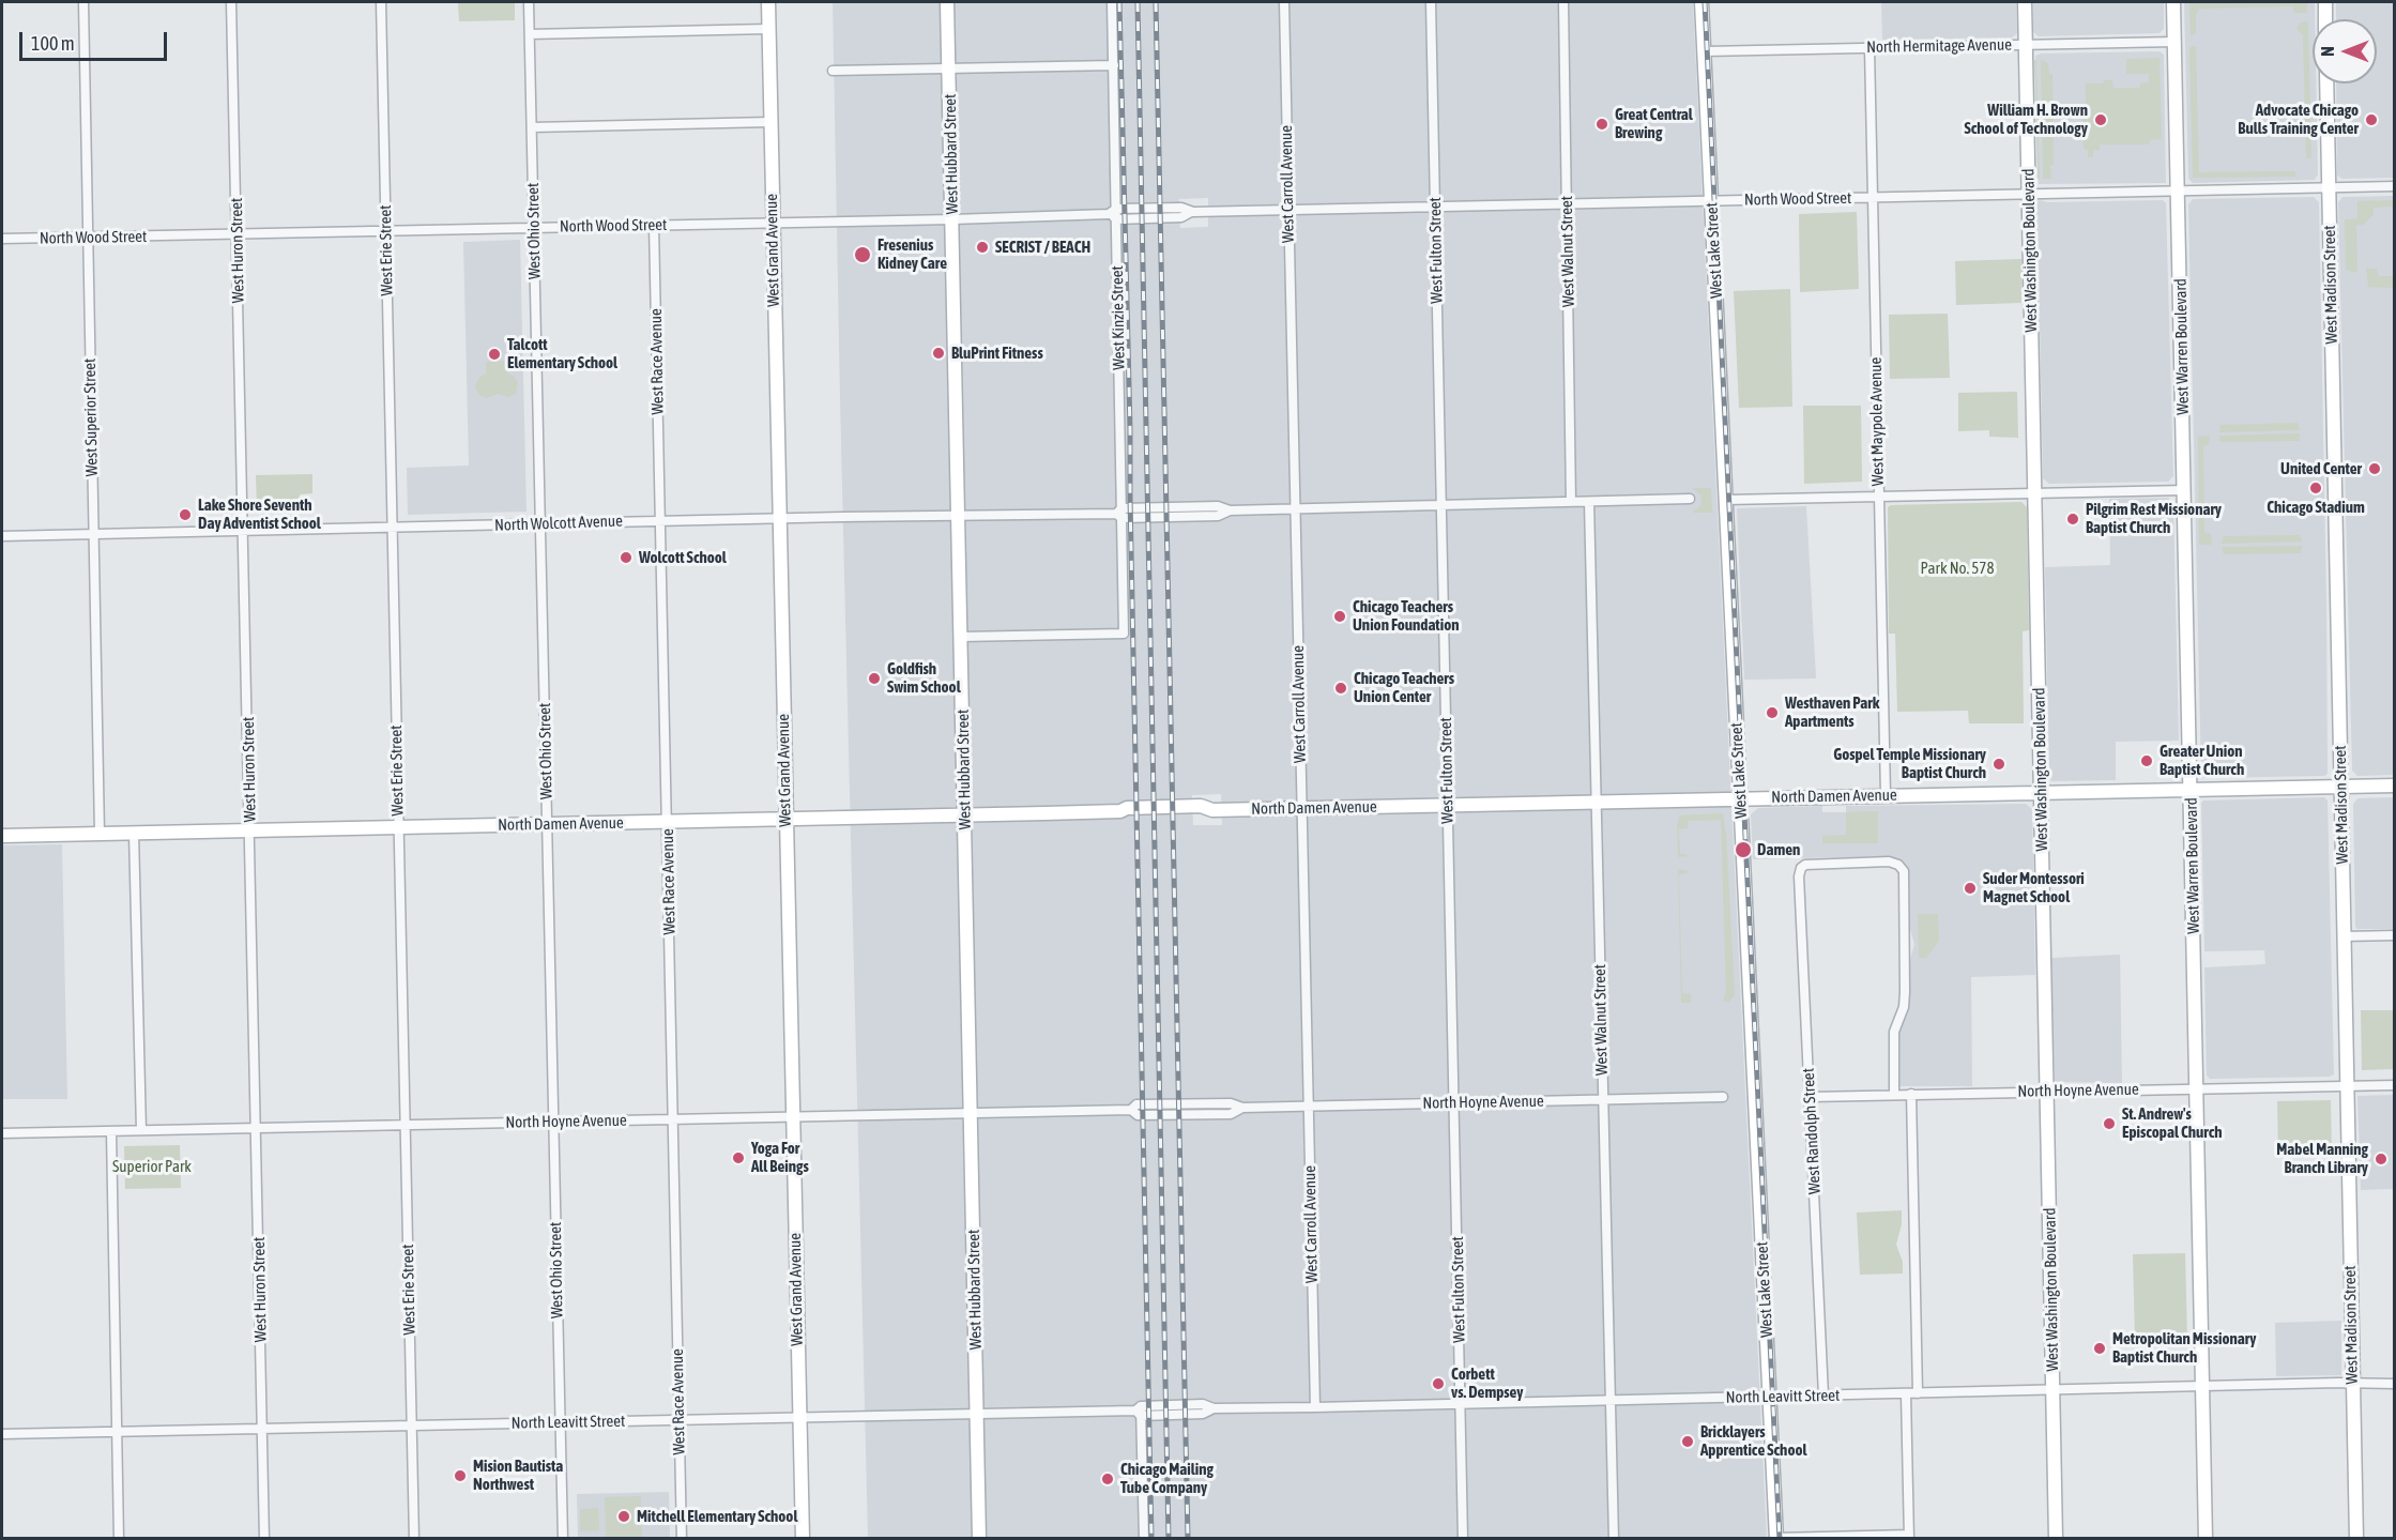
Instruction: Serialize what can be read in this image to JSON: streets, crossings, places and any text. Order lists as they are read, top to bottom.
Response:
{
  "streets": {
    "main road": [
      "West Hubbard Street",
      "West Grand Avenue",
      "West Lake Street",
      "West Washington Boulevard",
      "West Madison Street",
      "West Warren Boulevard",
      "North Damen Avenue"
    ],
    "street": [
      "North Hermitage Avenue",
      "West Carroll Avenue",
      "North Wood Street",
      "West Ohio Street",
      "West Huron Street",
      "West Erie Street",
      "West Fulton Street",
      "West Walnut Street",
      "West Kinzie Street",
      "West Race Avenue",
      "West Superior Street",
      "West Maypole Avenue",
      "North Wolcott Avenue",
      "North Hoyne Avenue",
      "West Randolph Street",
      "North Leavitt Street"
    ]
  },
  "crossings": [
    ["North Hermitage Avenue", "West Lake Street"],
    ["North Hermitage Avenue", "West Washington Boulevard"],
    ["North Hermitage Avenue", "West Warren Boulevard"],
    ["North Hermitage Avenue", "West Maypole Avenue"],
    ["West Hubbard Street", "North Wood Street"],
    ["West Hubbard Street", "West Kinzie Street"],
    ["West Hubbard Street", "North Wolcott Avenue"],
    ["West Hubbard Street", "North Damen Avenue"],
    ["West Hubbard Street", "North Hoyne Avenue"],
    ["West Hubbard Street", "North Leavitt Street"],
    ["West Carroll Avenue", "North Wood Street"],
    ["West Carroll Avenue", "North Wolcott Avenue"],
    ["West Carroll Avenue", "North Damen Avenue"],
    ["West Carroll Avenue", "North Hoyne Avenue"],
    ["West Carroll Avenue", "North Leavitt Street"],
    ["North Wood Street", "West Ohio Street"],
    ["North Wood Street", "West Huron Street"],
    ["North Wood Street", "West Erie Street"],
    ["North Wood Street", "West Grand Avenue"],
    ["North Wood Street", "West Fulton Street"],
    ["North Wood Street", "West Lake Street"],
    ["North Wood Street", "West Washington Boulevard"],
    ["North Wood Street", "West Walnut Street"],
    ["North Wood Street", "West Madison Street"],
    ["North Wood Street", "West Kinzie Street"],
    ["North Wood Street", "West Warren Boulevard"],
    ["North Wood Street", "West Race Avenue"],
    ["North Wood Street", "West Superior Street"],
    ["North Wood Street", "West Maypole Avenue"],
    ["West Ohio Street", "North Wolcott Avenue"],
    ["West Ohio Street", "North Damen Avenue"],
    ["West Ohio Street", "North Hoyne Avenue"],
    ["West Ohio Street", "North Leavitt Street"],
    ["West Huron Street", "North Wolcott Avenue"],
    ["West Huron Street", "North Damen Avenue"],
    ["West Huron Street", "North Hoyne Avenue"],
    ["West Huron Street", "North Leavitt Street"],
    ["West Erie Street", "North Wolcott Avenue"],
    ["West Erie Street", "North Damen Avenue"],
    ["West Erie Street", "North Hoyne Avenue"],
    ["West Erie Street", "North Leavitt Street"],
    ["West Grand Avenue", "North Wolcott Avenue"],
    ["West Grand Avenue", "North Damen Avenue"],
    ["West Grand Avenue", "North Hoyne Avenue"],
    ["West Grand Avenue", "North Leavitt Street"],
    ["West Fulton Street", "North Wolcott Avenue"],
    ["West Fulton Street", "North Damen Avenue"],
    ["West Fulton Street", "North Hoyne Avenue"],
    ["West Fulton Street", "North Leavitt Street"],
    ["West Lake Street", "North Damen Avenue"],
    ["West Lake Street", "North Leavitt Street"],
    ["West Washington Boulevard", "North Damen Avenue"],
    ["West Washington Boulevard", "North Hoyne Avenue"],
    ["West Washington Boulevard", "North Leavitt Street"],
    ["West Walnut Street", "North Wolcott Avenue"],
    ["West Walnut Street", "North Damen Avenue"],
    ["West Walnut Street", "North Hoyne Avenue"],
    ["West Walnut Street", "North Leavitt Street"],
    ["West Madison Street", "North Damen Avenue"],
    ["West Madison Street", "North Hoyne Avenue"],
    ["West Madison Street", "North Leavitt Street"],
    ["West Kinzie Street", "North Wolcott Avenue"],
    ["West Warren Boulevard", "North Damen Avenue"],
    ["West Warren Boulevard", "North Hoyne Avenue"],
    ["West Warren Boulevard", "North Leavitt Street"],
    ["West Race Avenue", "North Wolcott Avenue"],
    ["West Race Avenue", "North Damen Avenue"],
    ["West Race Avenue", "North Hoyne Avenue"],
    ["West Race Avenue", "North Leavitt Street"],
    ["West Superior Street", "North Wolcott Avenue"],
    ["West Superior Street", "North Damen Avenue"],
    ["West Maypole Avenue", "North Damen Avenue"],
    ["North Hoyne Avenue", "West Randolph Street"],
    ["West Randolph Street", "North Leavitt Street"]
  ],
  "parks": ["Park No. 578", "Superior Park"],
  "places": [
    "William H. Brown School of Technology",
    "Advocate Chicago Bulls Training Center",
    "Great Central Brewing",
    "SECRIST / BEACH",
    "Fresenius Kidney Care",
    "BluPrint Fitness",
    "Talcott Elementary School",
    "United Center",
    "Chicago Stadium",
    "Lake Shore Seventh Day Adventist School",
    "Pilgrim Rest Missionary Baptist Church",
    "Wolcott School",
    "Chicago Teachers Union Foundation",
    "Goldfish Swim School",
    "Chicago Teachers Union Center",
    "Westhaven Park Apartments",
    "Greater Union Baptist Church",
    "Gospel Temple Missionary Baptist Church",
    "Damen",
    "Suder Montessori Magnet School",
    "St. Andrew's Episcopal Church",
    "Yoga For All Beings",
    "Mabel Manning Branch Library",
    "Metropolitan Missionary Baptist Church",
    "Corbett vs. Dempsey",
    "Bricklayers Apprentice School",
    "Mision Bautista Northwest",
    "Chicago Mailing Tube Company",
    "Mitchell Elementary School"
  ],
  "scale_bar": "100 m",
  "north": "left"
}
